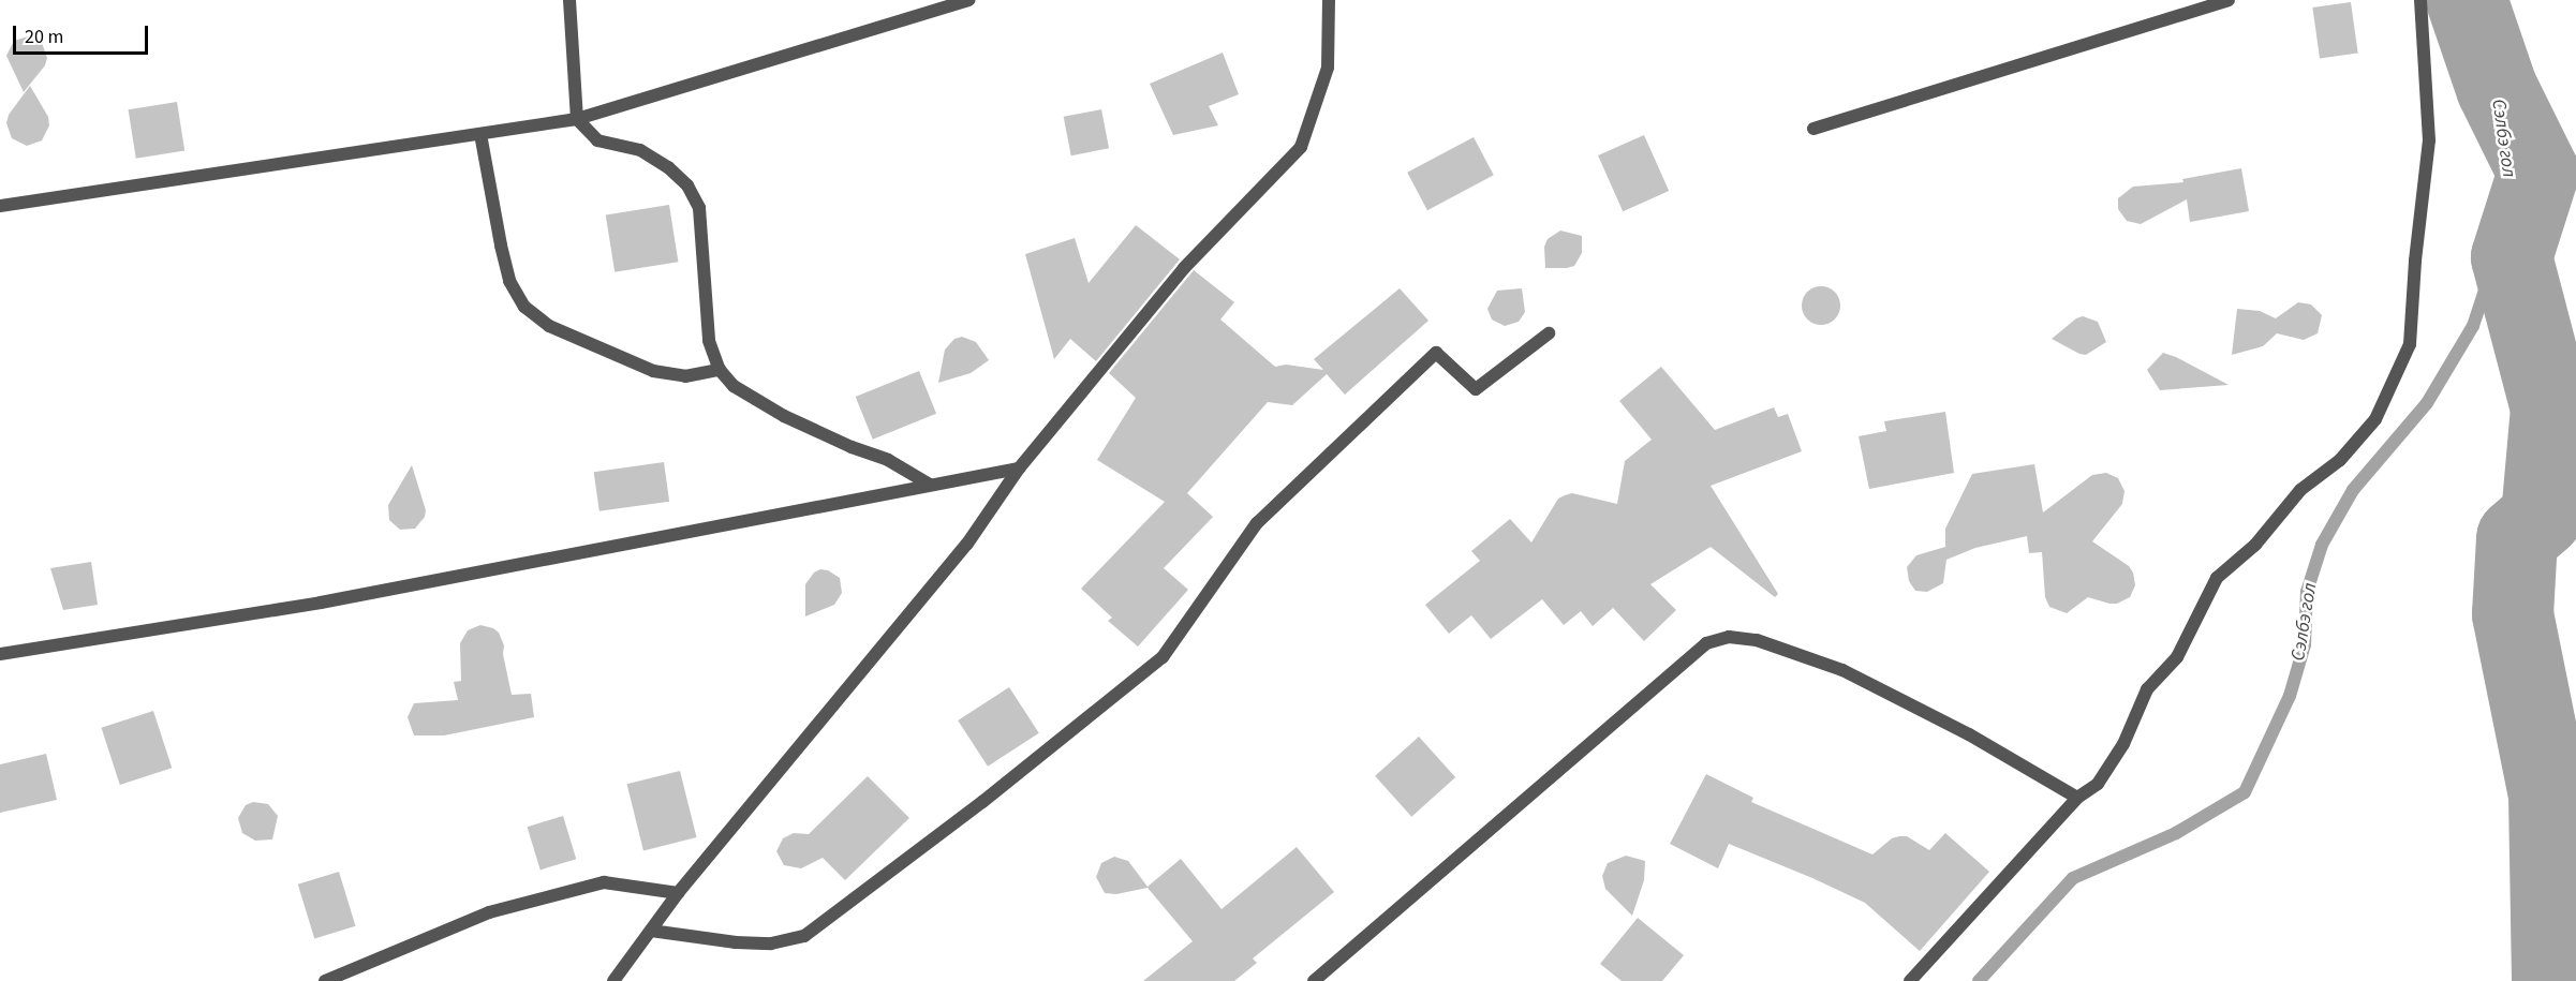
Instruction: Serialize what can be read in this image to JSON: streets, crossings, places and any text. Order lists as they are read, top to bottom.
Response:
{
  "water": ["Сэлбэ гол"],
  "scale_bar": "20 m"
}
